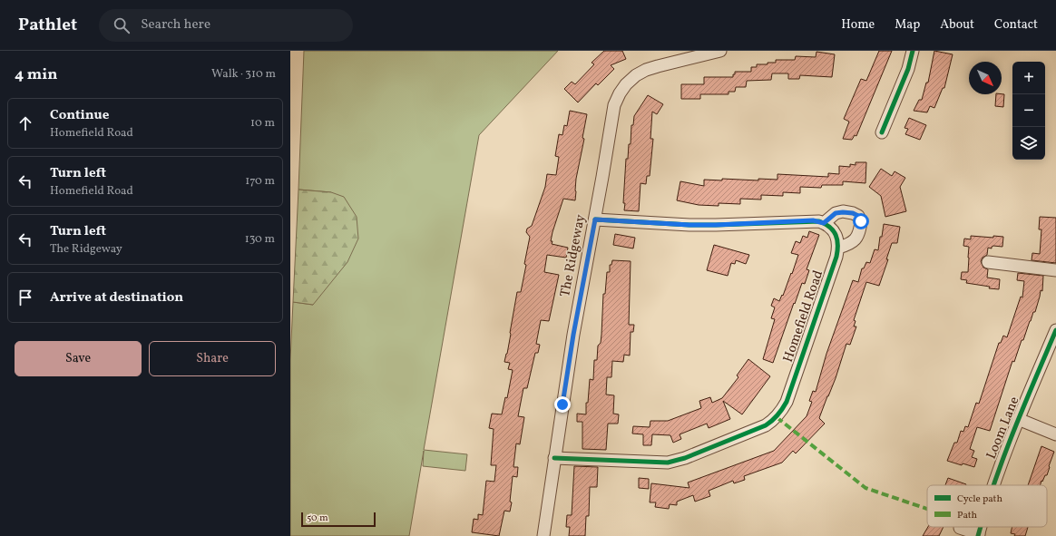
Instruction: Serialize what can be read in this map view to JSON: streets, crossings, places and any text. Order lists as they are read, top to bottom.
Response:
{
  "streets": {
    "street": ["The Ridgeway", "Homefield Road", "Loom Lane"]
  },
  "crossings": [
    ["The Ridgeway", "Homefield Road"]
  ],
  "legend": ["Cycle path", "Path"],
  "scale_bar": "50 m",
  "north": "bottom right",
  "page": {
    "header": "Pathlet",
    "search": "Search here",
    "nav": [
      "Home",
      "Map",
      "About",
      "Contact"
    ],
    "heading": ["4 min", "Walk · 310 m"],
    "map_buttons": ["+", "−"],
    "list": [
      ["Continue", "Homefield Road", "10 m"],
      ["Turn left", "Homefield Road", "170 m"],
      ["Turn left", "The Ridgeway", "130 m"],
      "Arrive at destination"
    ],
    "buttons": ["Save", "Share"],
    "scale": "50 m"
  }
}
